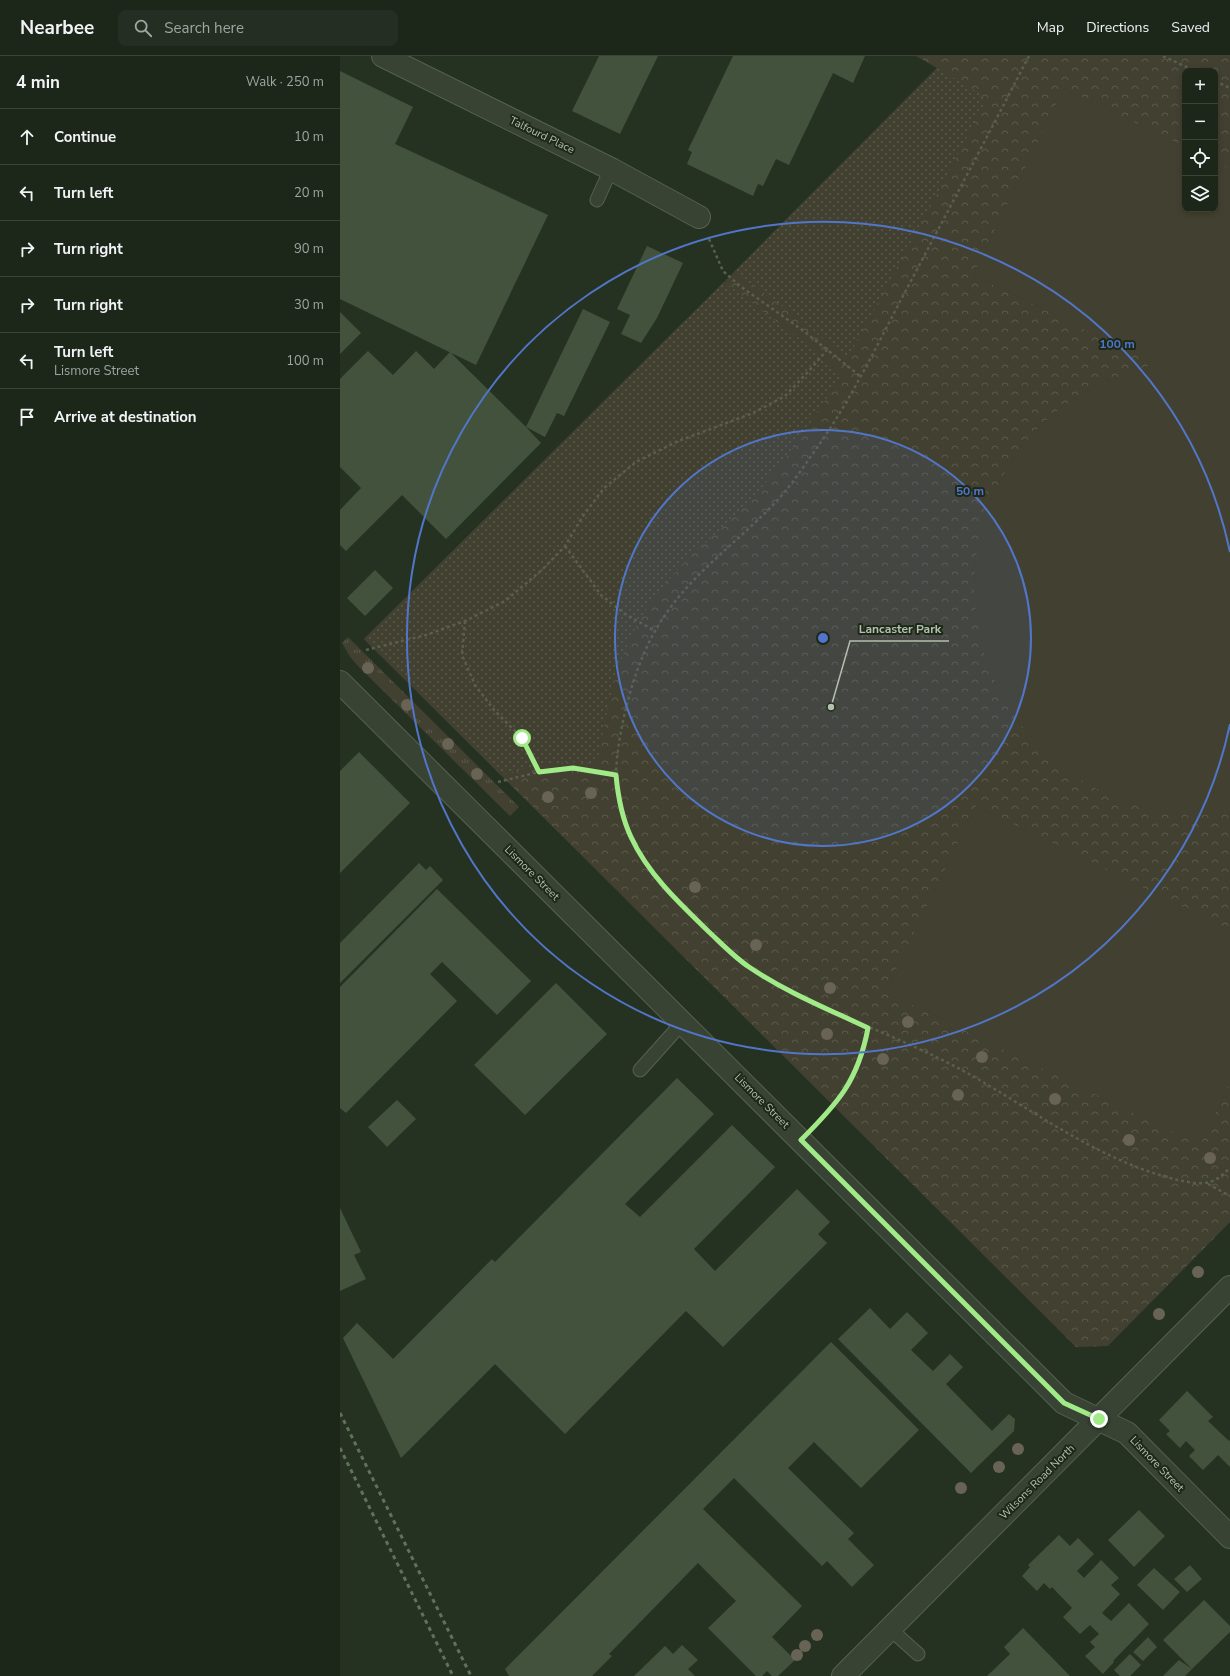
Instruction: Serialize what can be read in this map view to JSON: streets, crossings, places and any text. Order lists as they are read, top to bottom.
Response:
{
  "streets": {
    "street": ["Talfourd Place", "Lismore Street", "Wilsons Road North"]
  },
  "crossings": [
    ["Lismore Street", "Wilsons Road North"]
  ],
  "places": ["Lancaster Park"],
  "page": {
    "header": "Nearbee",
    "search": "Search here",
    "nav": ["Map", "Directions", "Saved"],
    "heading": ["4 min", "Walk · 250 m"],
    "map_buttons": ["+", "−"],
    "list": [
      ["Continue", "10 m"],
      ["Turn left", "20 m"],
      ["Turn right", "90 m"],
      ["Turn right", "30 m"],
      ["Turn left", "Lismore Street", "100 m"],
      "Arrive at destination"
    ]
  },
  "rings": ["100 m", "50 m"]
}
